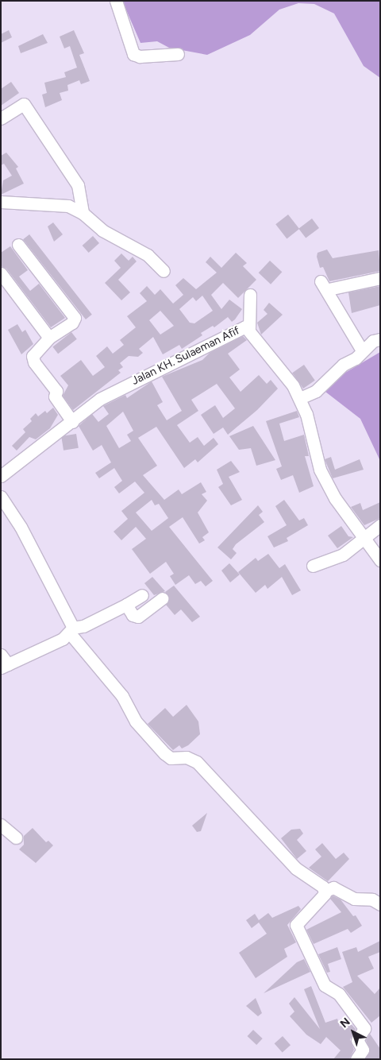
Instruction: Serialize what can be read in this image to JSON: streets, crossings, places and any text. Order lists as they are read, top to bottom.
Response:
{
  "streets": {
    "street": ["Jalan KH. Sulaeman Afif"]
  },
  "north": "top left"
}
